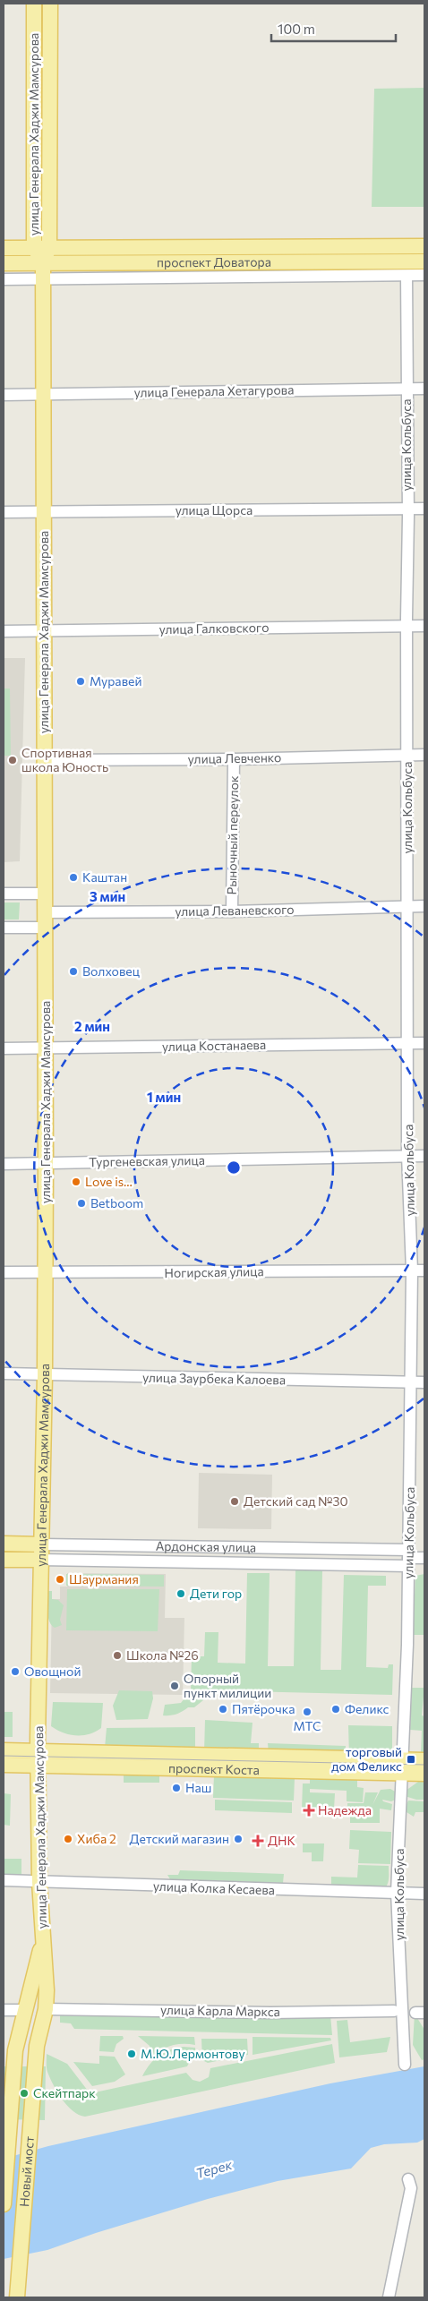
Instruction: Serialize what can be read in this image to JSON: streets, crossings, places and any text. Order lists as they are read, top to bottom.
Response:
{
  "streets": {
    "main road": [
      "улица Генерала Хаджи Мамсурова",
      "проспект Доватора",
      "Ардонская улица",
      "проспект Коста",
      "Новый мост"
    ],
    "street": [
      "улица Генерала Хетагурова",
      "улица Кольбуса",
      "улица Щорса",
      "улица Галковского",
      "улица Левченко",
      "Рыночный переулок",
      "улица Леваневского",
      "улица Костанаева",
      "Тургеневская улица",
      "Ногирская улица",
      "улица Заурбека Калоева",
      "улица Колка Кесаева",
      "улица Карла Маркса"
    ]
  },
  "crossings": [
    ["улица Генерала Хаджи Мамсурова", "проспект Доватора"],
    ["улица Генерала Хаджи Мамсурова", "улица Генерала Хетагурова"],
    ["улица Генерала Хаджи Мамсурова", "улица Щорса"],
    ["улица Генерала Хаджи Мамсурова", "улица Галковского"],
    ["улица Генерала Хаджи Мамсурова", "улица Левченко"],
    ["улица Генерала Хаджи Мамсурова", "улица Леваневского"],
    ["улица Генерала Хаджи Мамсурова", "улица Костанаева"],
    ["улица Генерала Хаджи Мамсурова", "Тургеневская улица"],
    ["улица Генерала Хаджи Мамсурова", "Ногирская улица"],
    ["улица Генерала Хаджи Мамсурова", "улица Заурбека Калоева"],
    ["улица Генерала Хаджи Мамсурова", "Ардонская улица"],
    ["улица Генерала Хаджи Мамсурова", "проспект Коста"],
    ["улица Генерала Хаджи Мамсурова", "улица Колка Кесаева"],
    ["улица Генерала Хаджи Мамсурова", "улица Карла Маркса"],
    ["улица Генерала Хаджи Мамсурова", "Новый мост"],
    ["улица Генерала Хетагурова", "улица Кольбуса"],
    ["улица Кольбуса", "улица Щорса"],
    ["улица Кольбуса", "улица Галковского"],
    ["улица Кольбуса", "улица Левченко"],
    ["улица Кольбуса", "улица Леваневского"],
    ["улица Кольбуса", "улица Костанаева"],
    ["улица Кольбуса", "Тургеневская улица"],
    ["улица Кольбуса", "Ногирская улица"],
    ["улица Кольбуса", "улица Заурбека Калоева"],
    ["улица Кольбуса", "Ардонская улица"],
    ["улица Кольбуса", "проспект Коста"],
    ["улица Кольбуса", "улица Колка Кесаева"],
    ["улица Левченко", "Рыночный переулок"],
    ["Рыночный переулок", "улица Леваневского"]
  ],
  "water": ["Терек"],
  "places": {
    "other": [
      "Муравей",
      "Спортивная школа Юность",
      "Каштан",
      "Волховец",
      "Love is...",
      "Betboom",
      "Детский сад №30",
      "Шаурмания",
      "Дети гор",
      "Школа №26",
      "Овощной",
      "Опорный пункт милиции",
      "Пятёрочка",
      "Феликс",
      "МТС",
      "Наш",
      "Хиба 2",
      "Детский магазин",
      "М.Ю.Лермонтову",
      "Скейтпарк"
    ],
    "transit": ["торговый дом Феликс"],
    "health": ["Надежда", "ДНК"]
  },
  "scale_bar": "100 m",
  "rings": ["3 мин", "2 мин", "1 мин"]
}
